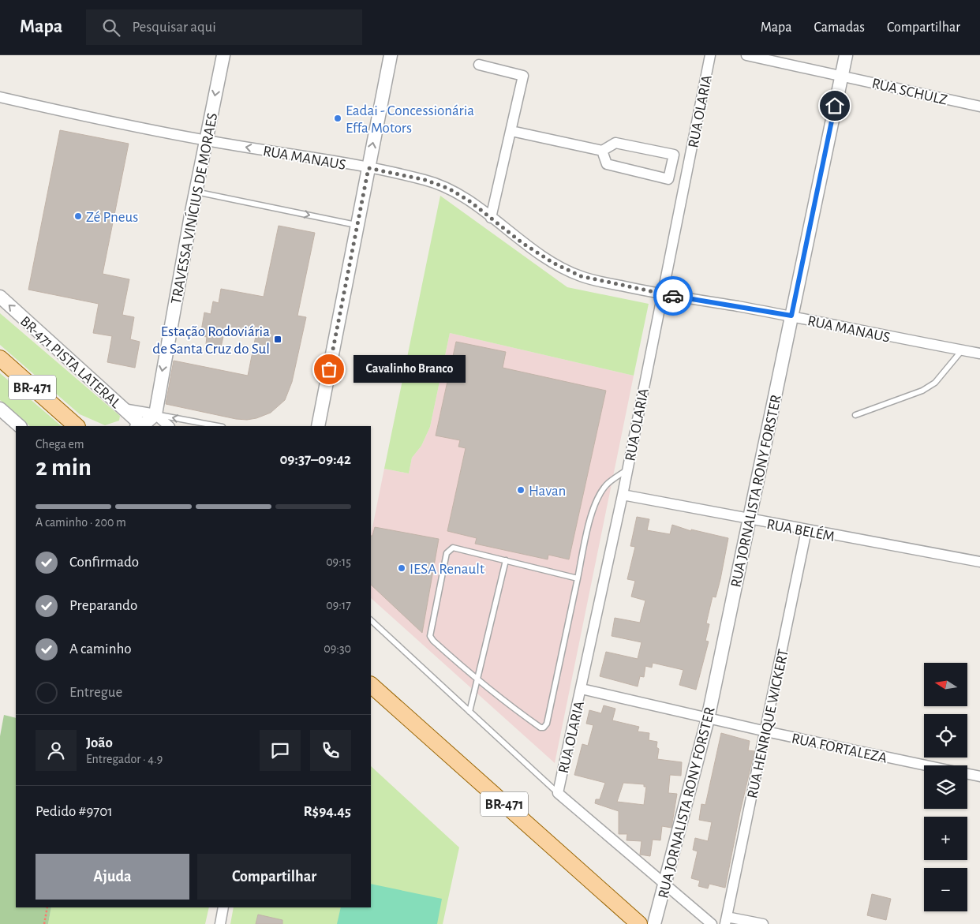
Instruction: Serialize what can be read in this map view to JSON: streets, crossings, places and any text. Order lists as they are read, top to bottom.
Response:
{
  "streets": {
    "main road": ["BR-471"],
    "street": [
      "RUA SCHULZ",
      "RUA OLARIA",
      "RUA MANAUS",
      "TRAVESSA VINÍCIUS DE MORAES",
      "BR-471 PISTA LATERAL",
      "RUA JORNALISTA RONY FORSTER",
      "RUA BELÉM",
      "RUA HENRIQUE WICKERT",
      "RUA FORTALEZA"
    ]
  },
  "crossings": [
    ["RUA SCHULZ", "RUA JORNALISTA RONY FORSTER"],
    ["RUA OLARIA", "RUA MANAUS"],
    ["RUA OLARIA", "RUA BELÉM"],
    ["RUA OLARIA", "RUA FORTALEZA"],
    ["RUA MANAUS", "TRAVESSA VINÍCIUS DE MORAES"],
    ["RUA MANAUS", "RUA JORNALISTA RONY FORSTER"],
    ["RUA JORNALISTA RONY FORSTER", "RUA BELÉM"],
    ["RUA JORNALISTA RONY FORSTER", "RUA FORTALEZA"],
    ["RUA BELÉM", "RUA HENRIQUE WICKERT"],
    ["RUA HENRIQUE WICKERT", "RUA FORTALEZA"]
  ],
  "one_way": ["TRAVESSA VINÍCIUS DE MORAES", "BR-471 PISTA LATERAL"],
  "places": {
    "other": [
      "Eadai - Concessionária Effa Motors",
      "Zé Pneus",
      "Cavalinho Branco",
      "Havan",
      "IESA Renault"
    ],
    "transit": ["Estação Rodoviária de Santa Cruz do Sul"]
  },
  "north": "left",
  "page": {
    "header": "Mapa",
    "search": "Pesquisar aqui",
    "nav": ["Mapa", "Camadas", "Compartilhar"],
    "bubble": "Cavalinho Branco",
    "heading": ["2 min", "Chega em", "09:37–09:42"],
    "panel": [
      "João",
      "Entregador · 4.9",
      "Pedido #9701",
      "R$94.45"
    ],
    "bar": "A caminho · 200 m",
    "list": [
      ["Confirmado", "09:15"],
      ["Preparando", "09:17"],
      ["A caminho", "09:30"],
      "Entregue"
    ],
    "map_buttons": ["+", "−"],
    "buttons": ["Ajuda", "Compartilhar"]
  }
}
